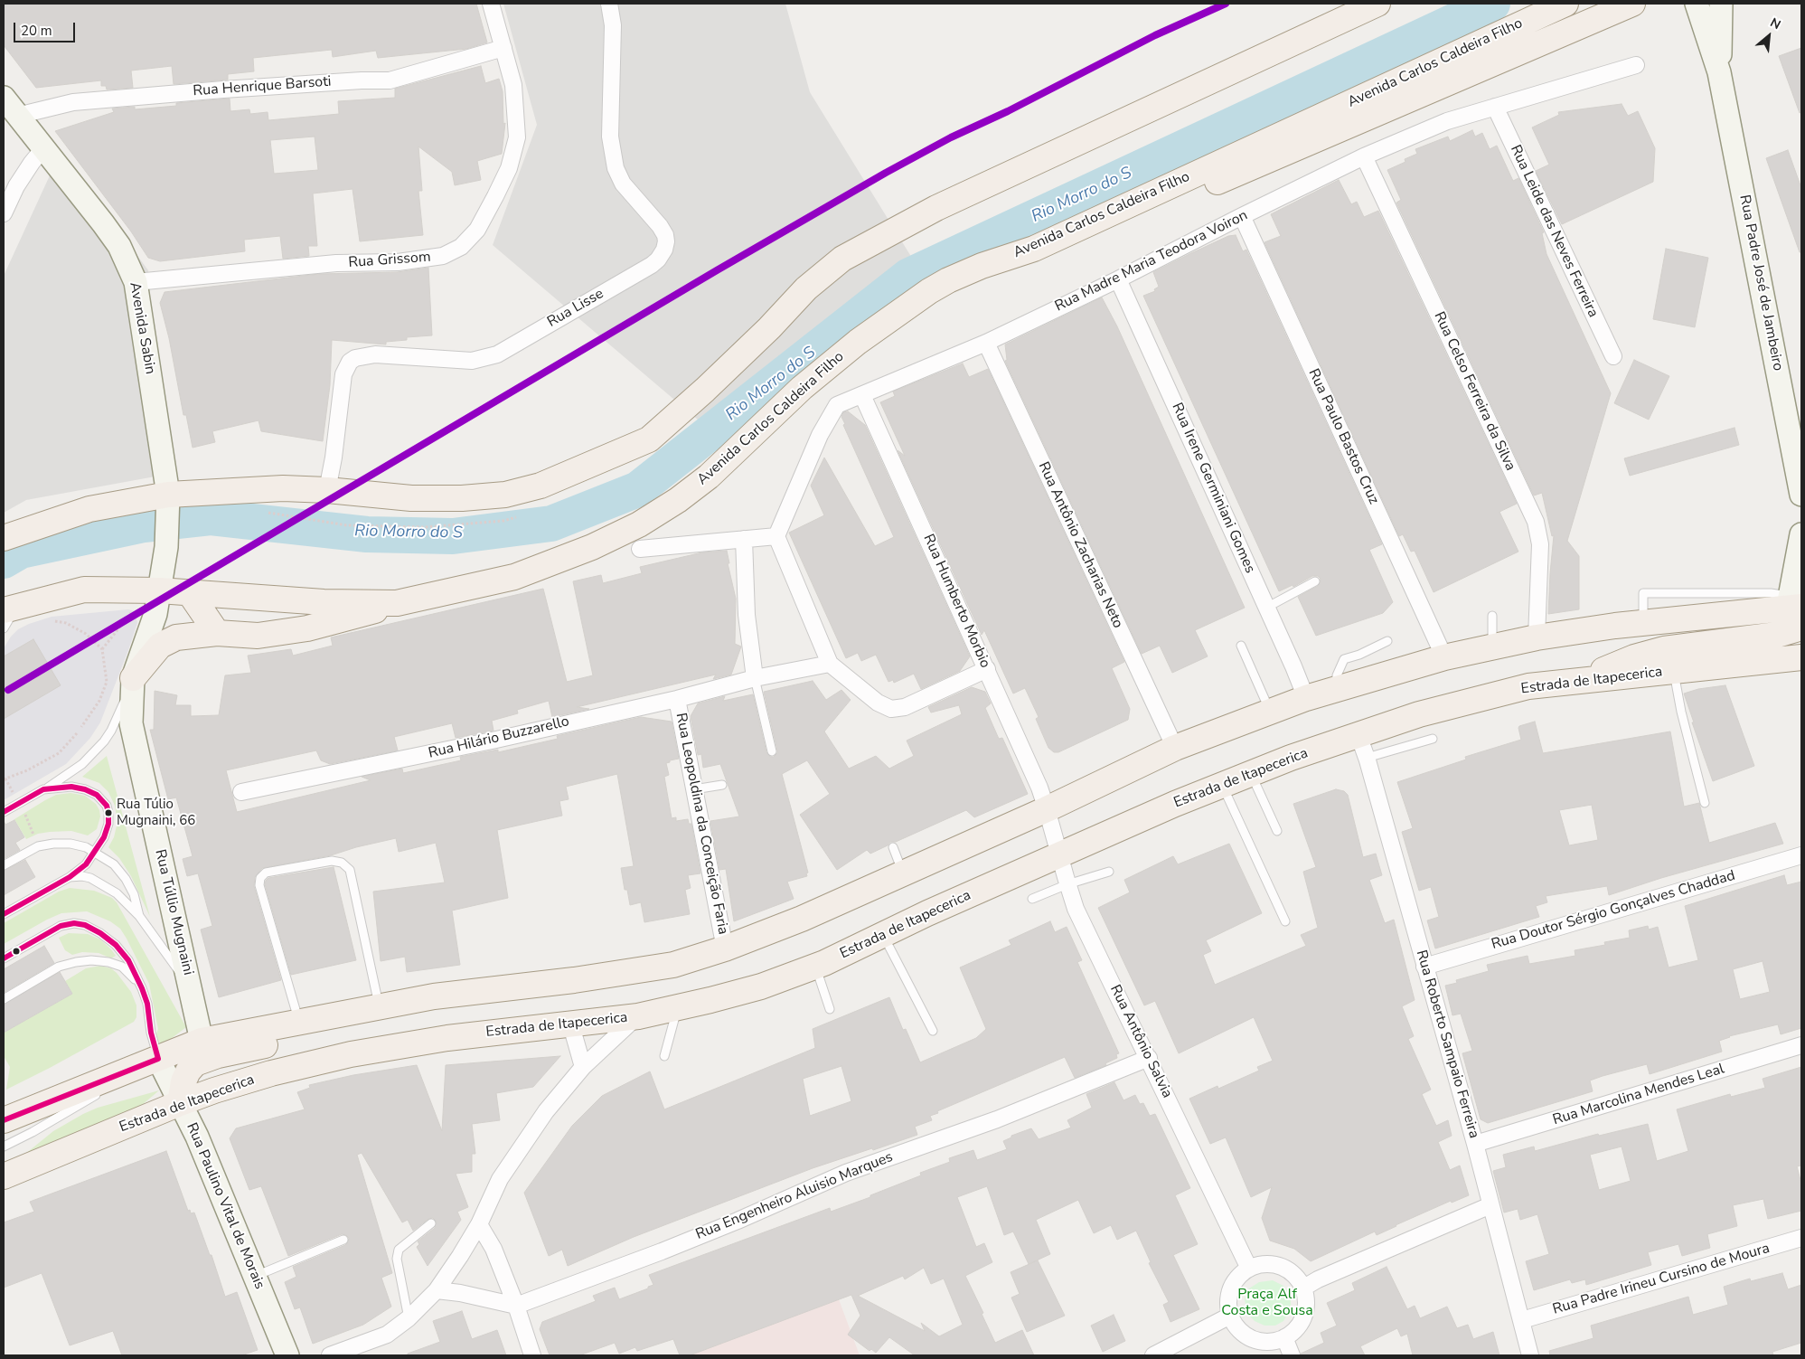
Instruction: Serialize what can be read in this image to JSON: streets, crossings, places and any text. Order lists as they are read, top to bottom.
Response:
{
  "streets": {
    "main road": [
      "Avenida Carlos Caldeira Filho",
      "Rua Padre José de Jambeiro",
      "Avenida Sabin",
      "Estrada de Itapecerica",
      "Rua Túllio Mugnaini",
      "Rua Paulino Vital de Morais"
    ],
    "street": [
      "Rua Henrique Barsoti",
      "Rua Leide das Neves Ferreira",
      "Rua Grissom",
      "Rua Madre Maria Teodora Voiron",
      "Rua Lisse",
      "Rua Celso Ferreira da Silva",
      "Rua Paulo Bastos Cruz",
      "Rua Irene Germiniani Gomes",
      "Rua Antônio Zacharias Neto",
      "Rua Humberto Morbio",
      "Rua Hilário Buzzarello",
      "Rua Leopoldina da Conceição Faria",
      "Rua Doutor Sérgio Gonçalves Chaddad",
      "Rua Antônio Salvia",
      "Rua Roberto Sampaio Ferreira",
      "Rua Marcolina Mendes Leal",
      "Rua Engenheiro Aluisio Marques",
      "Rua Padre Irineu Cursino de Moura"
    ]
  },
  "crossings": [
    ["Avenida Carlos Caldeira Filho", "Rua Túllio Mugnaini"],
    ["Rua Henrique Barsoti", "Rua Grissom"],
    ["Rua Henrique Barsoti", "Avenida Sabin"],
    ["Rua Leide das Neves Ferreira", "Rua Madre Maria Teodora Voiron"],
    ["Rua Grissom", "Avenida Sabin"],
    ["Rua Madre Maria Teodora Voiron", "Rua Celso Ferreira da Silva"],
    ["Rua Madre Maria Teodora Voiron", "Rua Paulo Bastos Cruz"],
    ["Rua Madre Maria Teodora Voiron", "Rua Irene Germiniani Gomes"],
    ["Rua Madre Maria Teodora Voiron", "Rua Antônio Zacharias Neto"],
    ["Rua Madre Maria Teodora Voiron", "Rua Humberto Morbio"],
    ["Avenida Sabin", "Rua Túllio Mugnaini"],
    ["Rua Humberto Morbio", "Rua Antônio Salvia"],
    ["Estrada de Itapecerica", "Rua Antônio Salvia"],
    ["Estrada de Itapecerica", "Rua Roberto Sampaio Ferreira"],
    ["Estrada de Itapecerica", "Rua Paulino Vital de Morais"],
    ["Rua Hilário Buzzarello", "Rua Leopoldina da Conceição Faria"],
    ["Rua Doutor Sérgio Gonçalves Chaddad", "Rua Roberto Sampaio Ferreira"],
    ["Rua Antônio Salvia", "Rua Engenheiro Aluisio Marques"],
    ["Rua Roberto Sampaio Ferreira", "Rua Marcolina Mendes Leal"],
    ["Rua Roberto Sampaio Ferreira", "Rua Padre Irineu Cursino de Moura"]
  ],
  "water": ["Rio Morro do S"],
  "parks": ["Praça Alf Costa e Sousa"],
  "places": ["Rua Túlio Mugnaini, 66"],
  "scale_bar": "20 m",
  "north": "top right"
}
